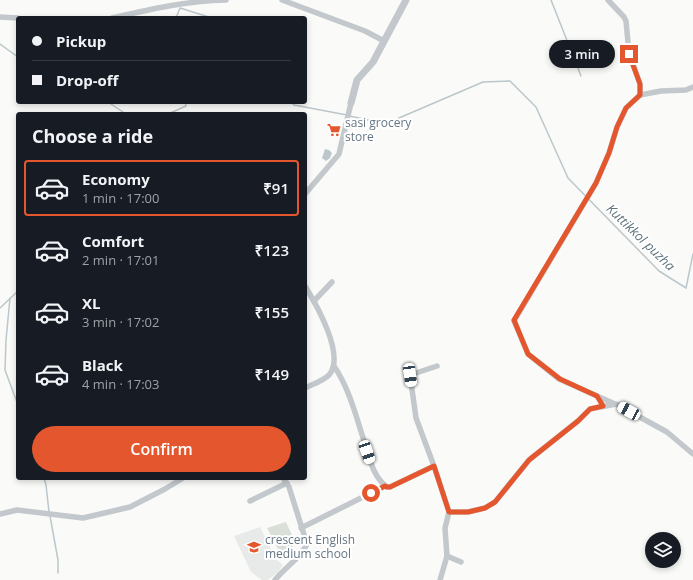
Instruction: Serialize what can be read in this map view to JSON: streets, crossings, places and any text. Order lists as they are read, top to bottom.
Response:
{
  "water": ["Kuttikkol puzha"],
  "places": {
    "supermarket": ["sasi grocery store"],
    "school or university": ["crescent English medium school"]
  },
  "page": {
    "banner": ["Pickup", "Drop-off"],
    "bubble": "3 min",
    "heading": "Choose a ride",
    "list": [
      {
        "name": "Economy",
        "note": "1 min · 17:00",
        "value": "₹91"
      },
      {
        "name": "Comfort",
        "note": "2 min · 17:01",
        "value": "₹123"
      },
      {
        "name": "XL",
        "note": "3 min · 17:02",
        "value": "₹155"
      },
      {
        "name": "Black",
        "note": "4 min · 17:03",
        "value": "₹149"
      }
    ],
    "buttons": "Confirm"
  }
}
